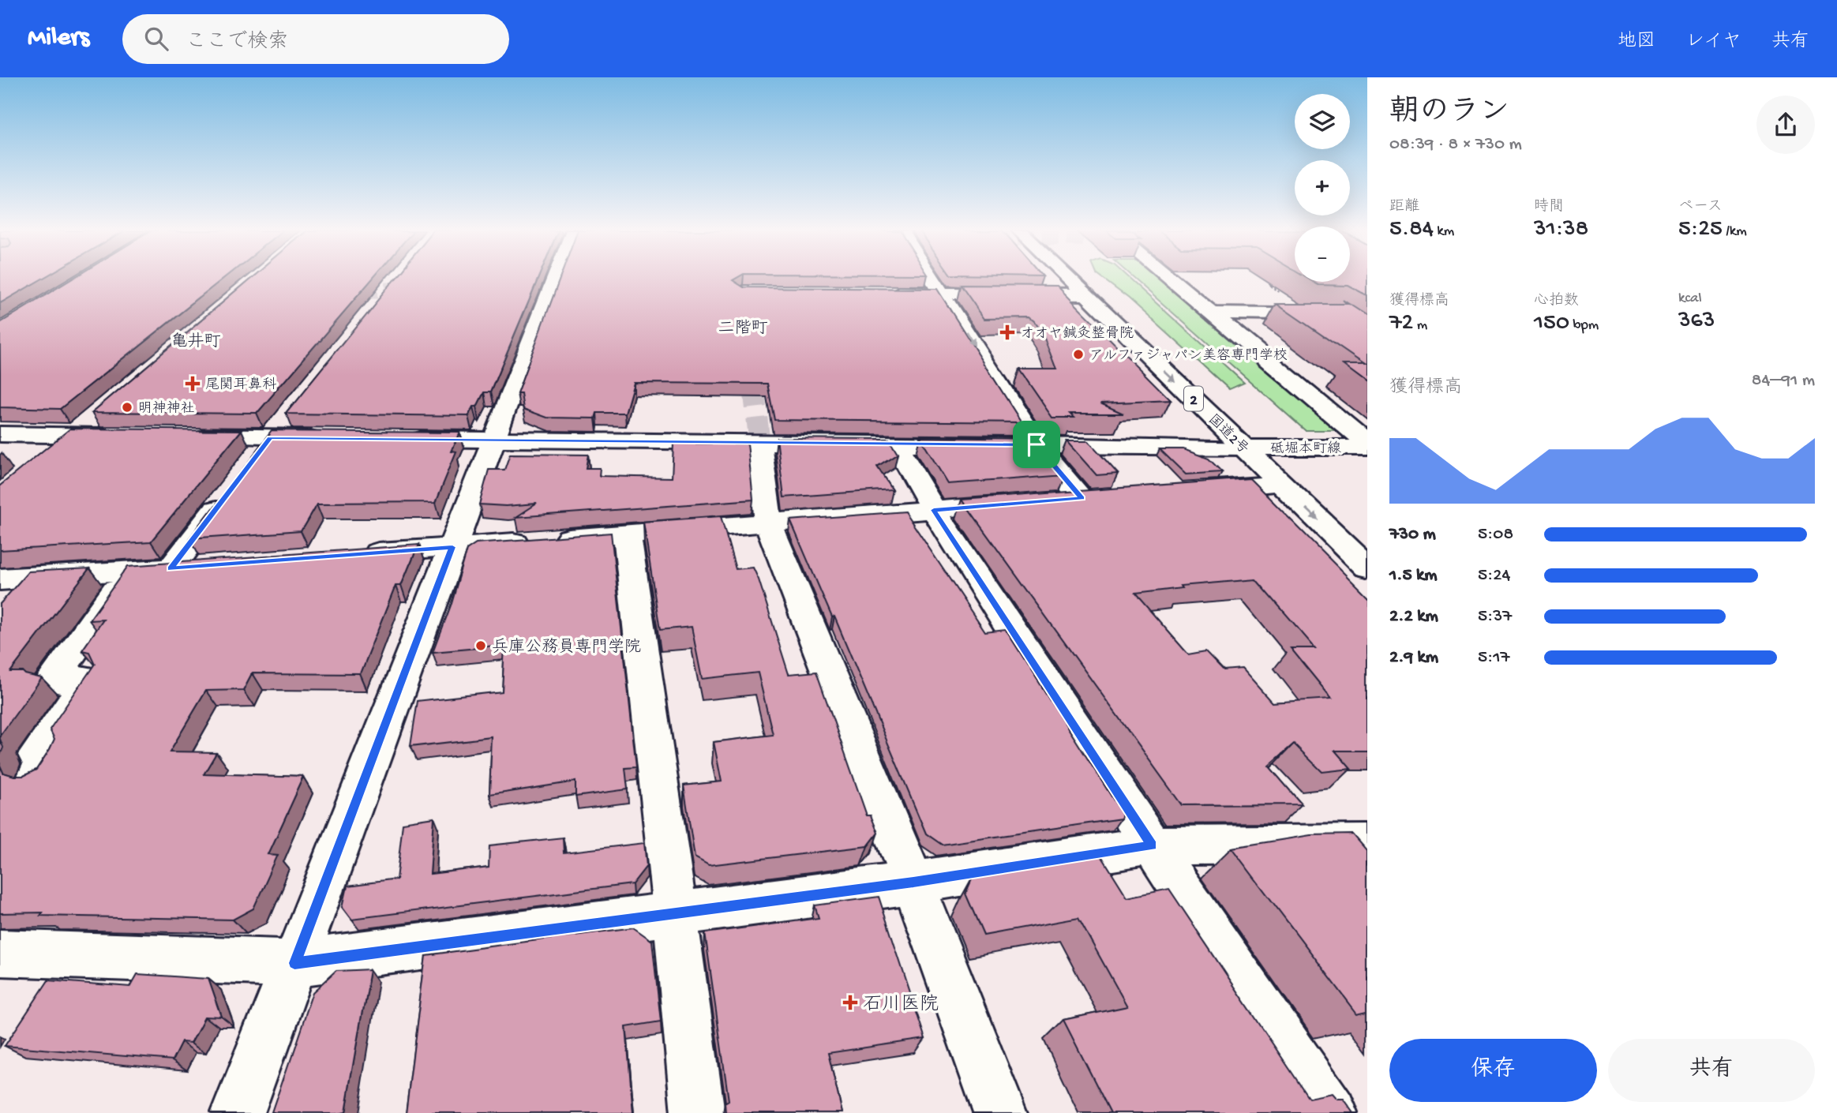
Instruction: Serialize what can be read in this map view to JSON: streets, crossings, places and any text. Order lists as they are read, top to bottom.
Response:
{
  "streets": {
    "main road": ["2", "国道2号", "砥堀本町線"]
  },
  "crossings": [
    ["国道2号", "砥堀本町線"]
  ],
  "districts": ["二階町", "亀井町"],
  "places": {
    "health": ["オオヤ鍼灸整骨院", "尾関耳鼻科", "石川医院"],
    "other": ["アルファジャパン美容専門学校", "明神神社", "兵庫公務員専門学院"]
  },
  "page": {
    "header": "Milers",
    "search": "ここで検索",
    "nav": ["地図", "レイヤ", "共有"],
    "heading": ["朝のラン", "08:39 · 8 × 730 m"],
    "map_buttons": ["+", "−"],
    "stats": [
      ["距離", "5.84 km"],
      ["時間", "31:38"],
      ["ペース", "5:25 /km"],
      ["獲得標高", "72 m"],
      ["心拍数", "150 bpm"],
      ["kcal", "363"]
    ],
    "chart": ["獲得標高", "84–91 m"],
    "list": [
      {
        "name": "730 m",
        "note": "5:08"
      },
      {
        "name": "1.5 km",
        "note": "5:24"
      },
      {
        "name": "2.2 km",
        "note": "5:37"
      },
      {
        "name": "2.9 km",
        "note": "5:17"
      }
    ],
    "buttons": ["保存", "共有"]
  }
}
